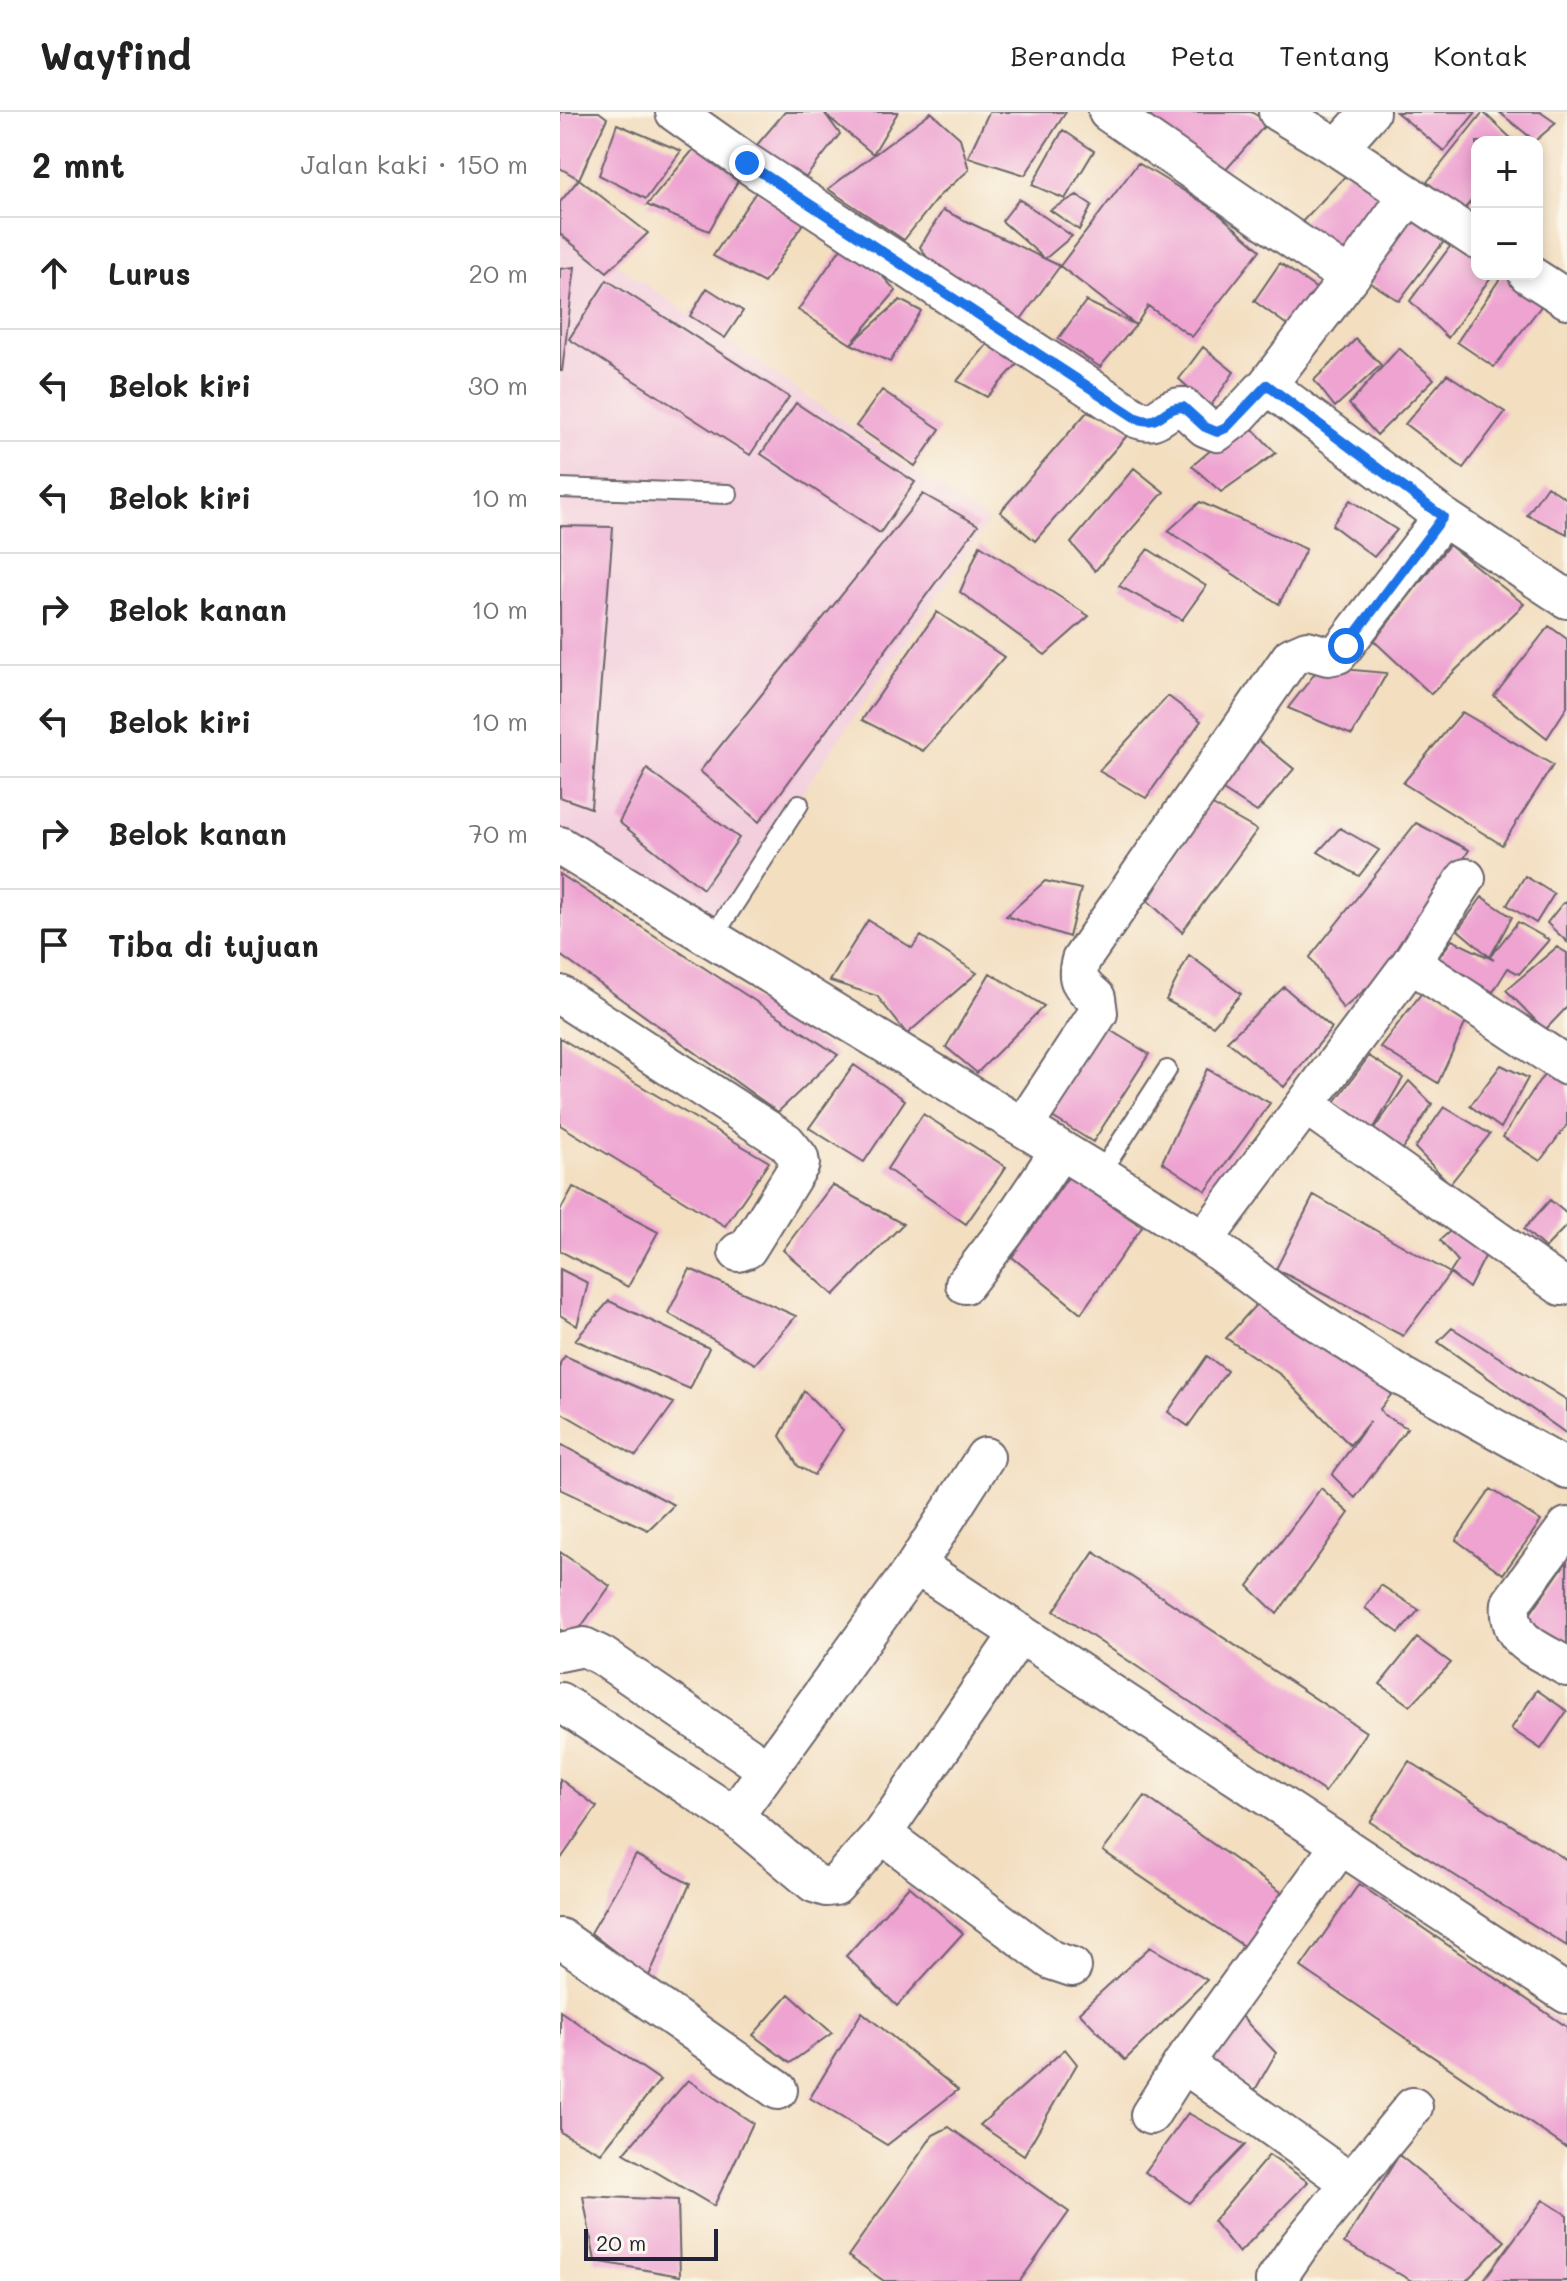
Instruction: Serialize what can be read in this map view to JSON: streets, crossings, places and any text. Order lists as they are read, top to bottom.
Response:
{
  "scale_bar": "20 m",
  "page": {
    "header": "Wayfind",
    "nav": [
      "Beranda",
      "Peta",
      "Tentang",
      "Kontak"
    ],
    "heading": ["2 mnt", "Jalan kaki · 150 m"],
    "map_buttons": ["+", "−"],
    "list": [
      ["Lurus", "20 m"],
      ["Belok kiri", "30 m"],
      ["Belok kiri", "10 m"],
      ["Belok kanan", "10 m"],
      ["Belok kiri", "10 m"],
      ["Belok kanan", "70 m"],
      "Tiba di tujuan"
    ],
    "scale": "20 m"
  }
}
